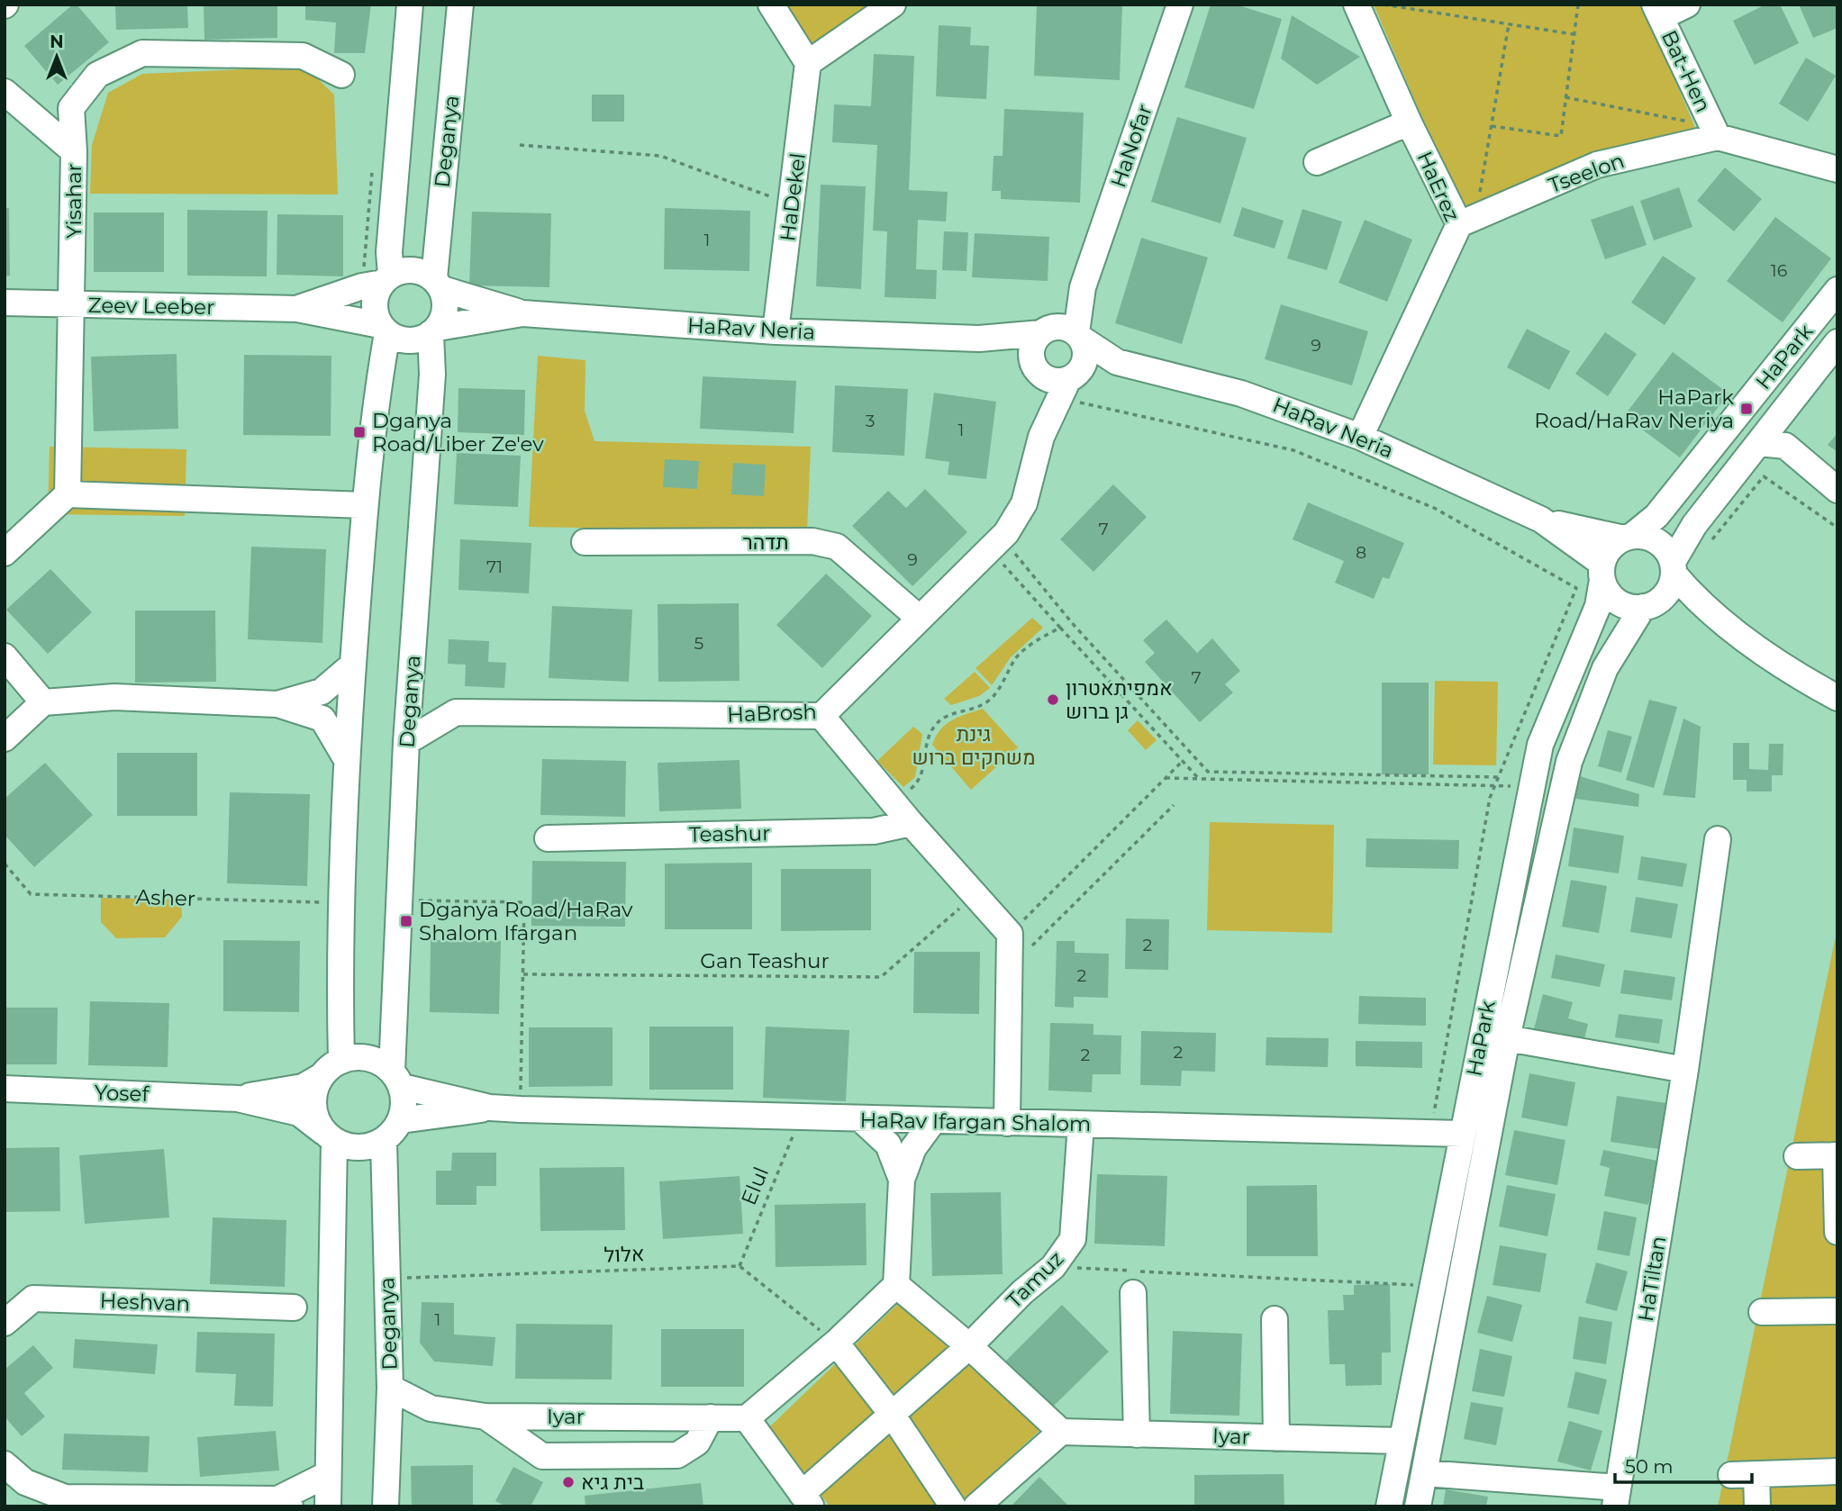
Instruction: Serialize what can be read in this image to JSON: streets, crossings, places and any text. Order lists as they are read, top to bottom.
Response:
{
  "streets": {
    "street": [
      "Bat-Hen",
      "Deganya",
      "HaNofar",
      "Tseelon",
      "HaErez",
      "HaDekel",
      "Yisahar",
      "Zeev Leeber",
      "HaRav Neria",
      "HaPark",
      "תדהר",
      "HaBrosh",
      "Teashur",
      "Yosef",
      "HaRav Ifargan Shalom",
      "HaTiltan",
      "Tamuz",
      "Heshvan",
      "Iyar"
    ],
    "path": [
      "Asher",
      "Gan Teashur",
      "Elul",
      "אלול"
    ]
  },
  "crossings": [
    ["Bat-Hen", "Tseelon"],
    ["Deganya", "Zeev Leeber"],
    ["Deganya", "HaRav Neria"],
    ["Deganya", "HaBrosh"],
    ["Deganya", "Yosef"],
    ["Deganya", "HaRav Ifargan Shalom"],
    ["Deganya", "אלול"],
    ["Deganya", "Iyar"],
    ["HaNofar", "HaRav Neria"],
    ["HaNofar", "HaBrosh"],
    ["Tseelon", "HaErez"],
    ["HaErez", "HaRav Neria"],
    ["HaDekel", "HaRav Neria"],
    ["Yisahar", "Zeev Leeber"],
    ["Zeev Leeber", "HaRav Neria"],
    ["HaRav Neria", "HaPark"],
    ["HaRav Neria", "HaBrosh"],
    ["HaPark", "HaRav Ifargan Shalom"],
    ["HaPark", "HaTiltan"],
    ["HaPark", "Iyar"],
    ["תדהר", "HaBrosh"],
    ["Yosef", "HaRav Ifargan Shalom"],
    ["HaRav Ifargan Shalom", "Elul"],
    ["HaRav Ifargan Shalom", "Tamuz"],
    ["Elul", "אלול"]
  ],
  "parks": ["גינת משחקים ברוש"],
  "places": {
    "transit": ["HaPark Road/HaRav Neriya", "Dganya Road/Liber Ze'ev", "Dganya Road/HaRav Shalom Ifargan"],
    "other": ["אמפיתאטרון גן ברוש", "בית גיא"]
  },
  "house_numbers": [
    "1",
    "16",
    "9",
    "3",
    "1",
    "7",
    "8",
    "9",
    "71",
    "5",
    "7",
    "2",
    "2",
    "2",
    "2",
    "1"
  ],
  "scale_bar": "50 m",
  "north": "top"
}
